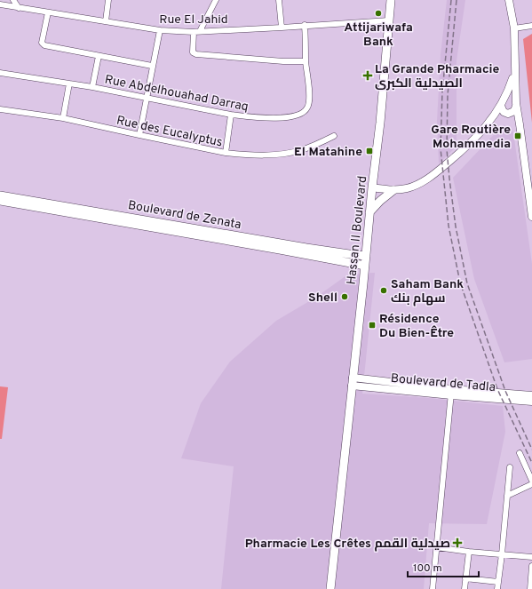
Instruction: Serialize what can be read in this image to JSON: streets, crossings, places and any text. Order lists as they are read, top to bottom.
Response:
{
  "streets": {
    "main road": ["Boulevard de Zenata", "Hassan II Boulevard"],
    "street": [
      "Rue El Jahid",
      "Rue Abdelhouahad Darraq",
      "Rue des Eucalyptus",
      "Boulevard de Tadla"
    ]
  },
  "crossings": [
    ["Rue El Jahid", "Rue Abdelhouahad Darraq"],
    ["Rue El Jahid", "Hassan II Boulevard"],
    ["Boulevard de Zenata", "Hassan II Boulevard"],
    ["Hassan II Boulevard", "Boulevard de Tadla"]
  ],
  "places": {
    "other": ["Attijariwafa Bank", "Saham Bank سهام بنك", "Shell"],
    "health": ["La Grande Pharmacie الصيدلية الكبرى", "Pharmacie Les Crêtes صيدلية القمم"],
    "transit": ["Gare Routière Mohammedia", "El Matahine", "Résidence Du Bien-Être"]
  },
  "scale_bar": "100 m"
}
